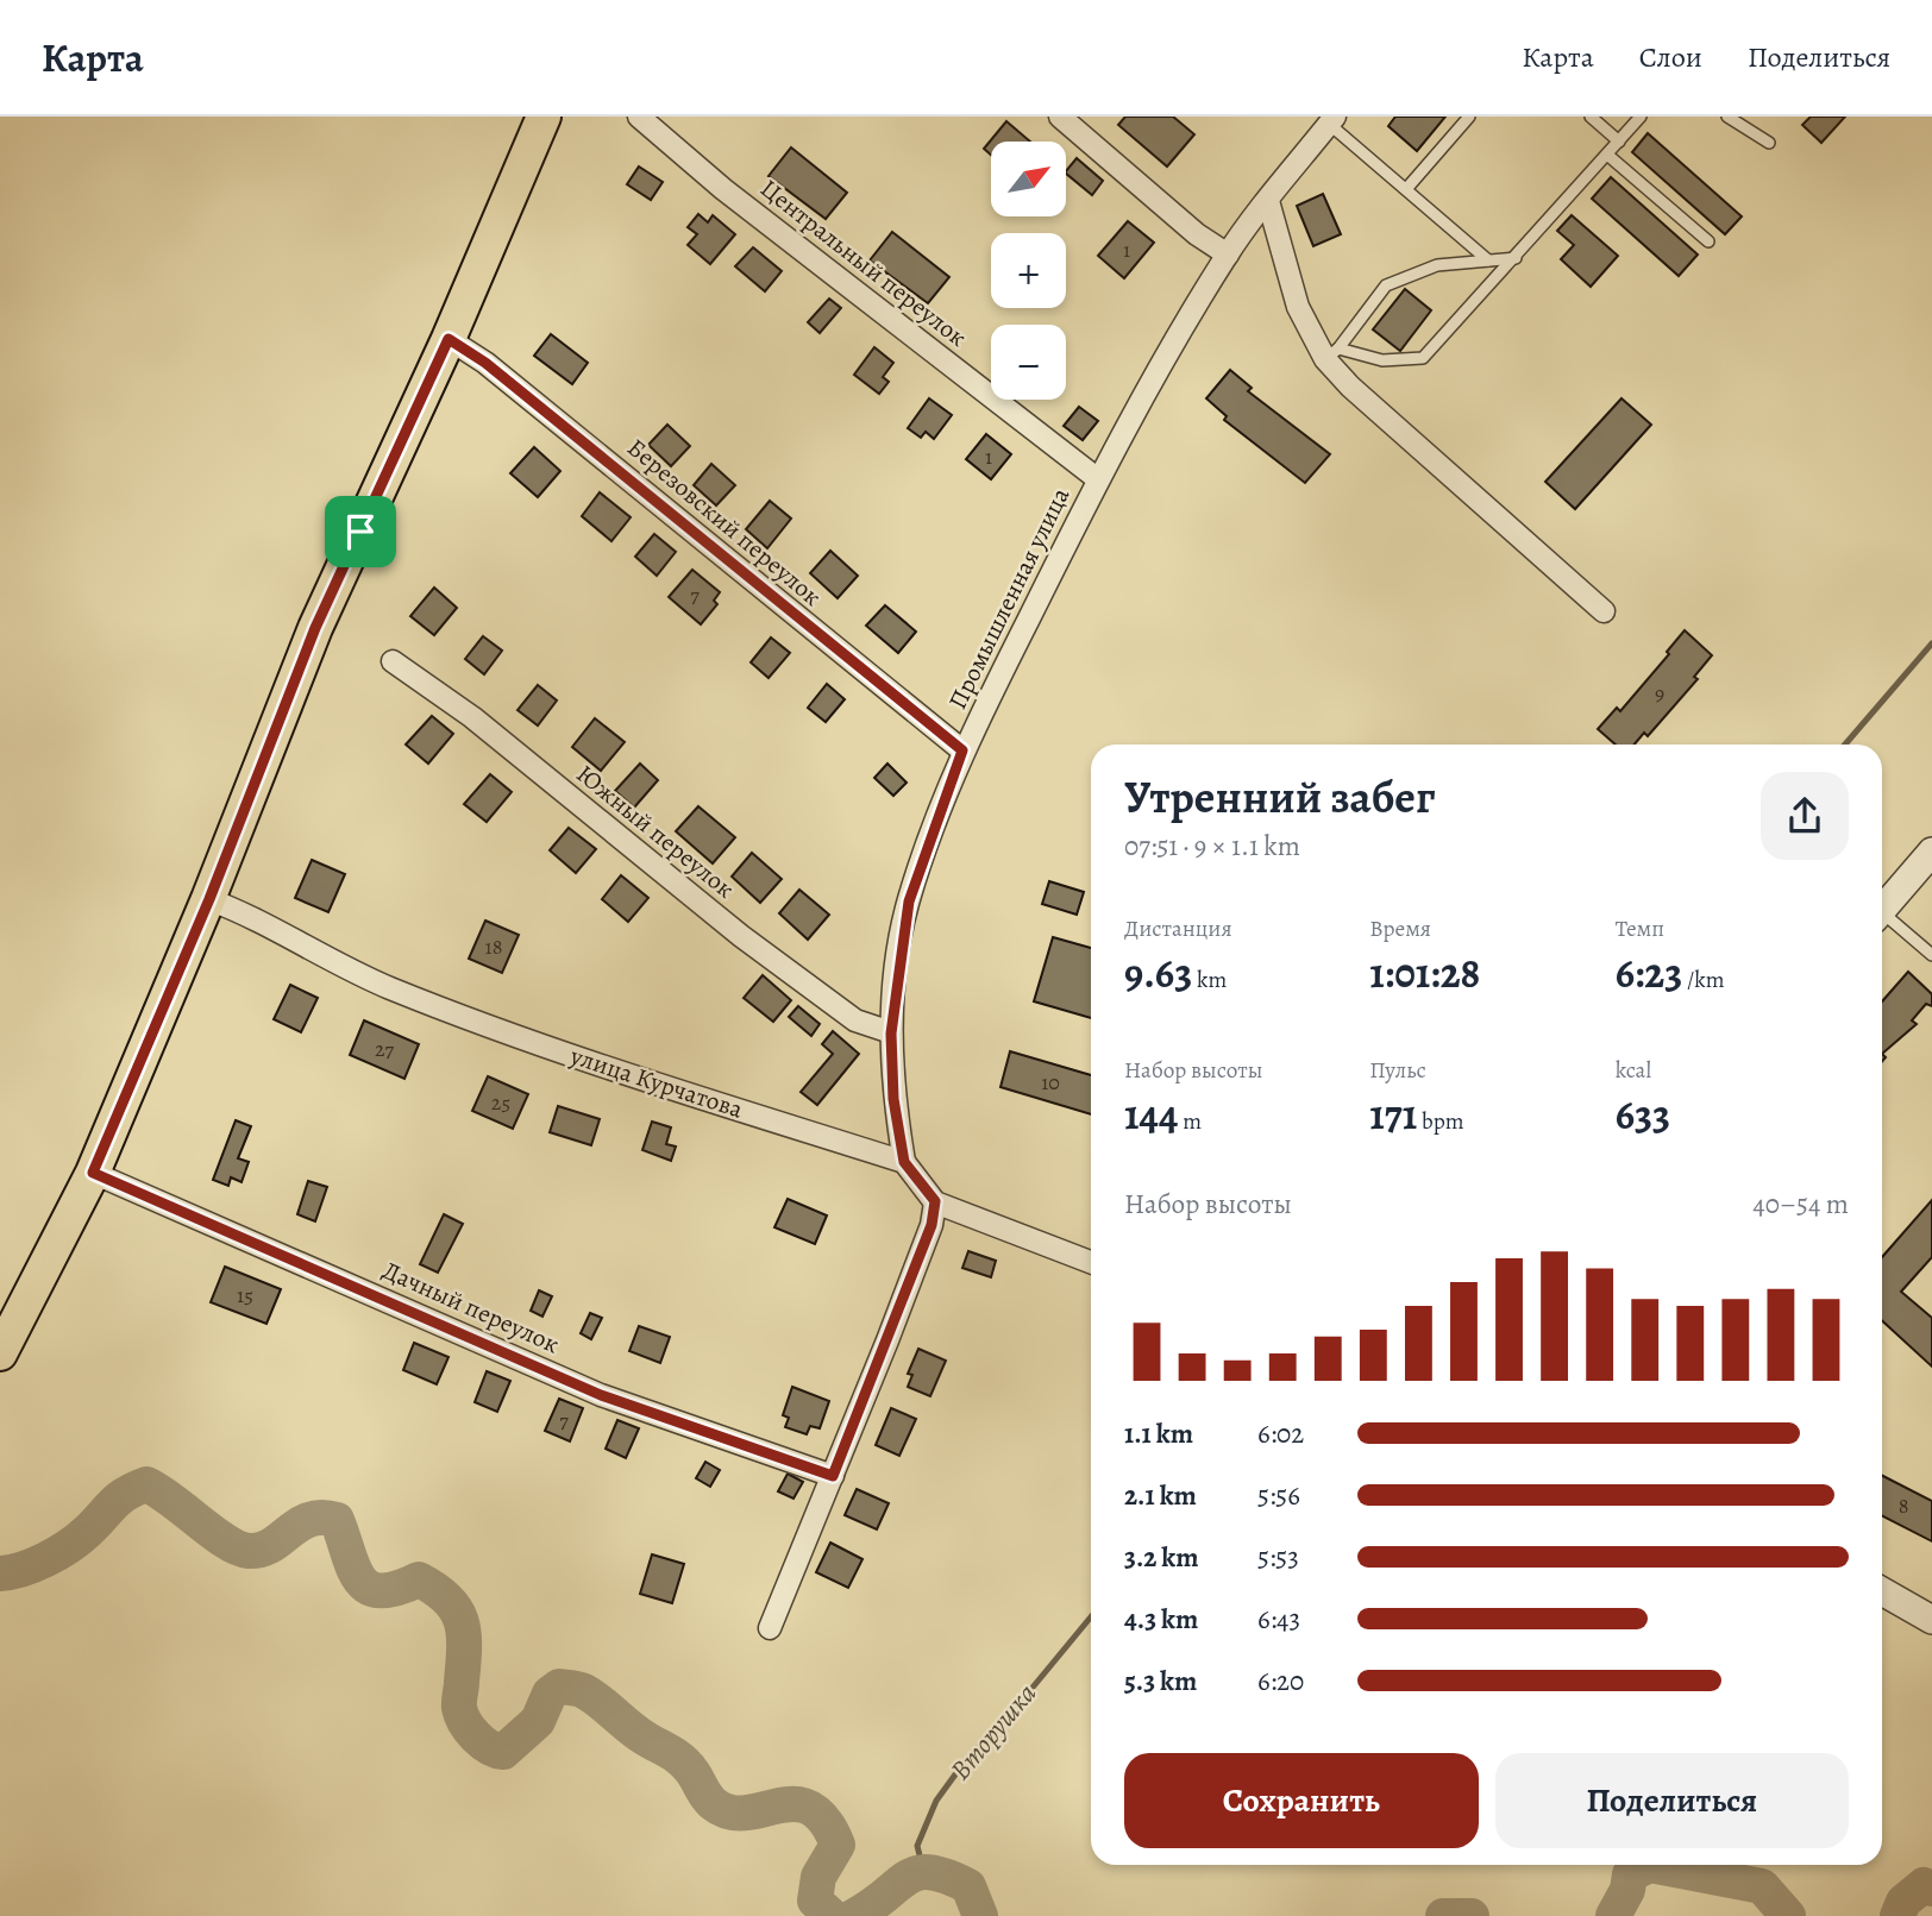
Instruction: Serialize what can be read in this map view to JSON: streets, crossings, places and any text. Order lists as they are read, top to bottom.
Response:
{
  "streets": {
    "street": [
      "Центральный переулок",
      "Березовский переулок",
      "Промышленная улица",
      "Южный переулок",
      "улица Курчатова",
      "Дачный переулок"
    ]
  },
  "crossings": [
    ["Центральный переулок", "Промышленная улица"],
    ["Березовский переулок", "Промышленная улица"],
    ["Промышленная улица", "Южный переулок"],
    ["Промышленная улица", "улица Курчатова"]
  ],
  "water": ["Вторушка"],
  "house_numbers": [
    "1",
    "1",
    "7",
    "9",
    "18",
    "27",
    "10",
    "25",
    "15",
    "7",
    "8"
  ],
  "north": "top right",
  "page": {
    "header": "Карта",
    "nav": ["Карта", "Слои", "Поделиться"],
    "map_buttons": ["+", "−"],
    "heading": ["Утренний забег", "07:51 · 9 × 1.1 km"],
    "stats": [
      ["Дистанция", "9.63 km"],
      ["Время", "1:01:28"],
      ["Темп", "6:23 /km"],
      ["Набор высоты", "144 m"],
      ["Пульс", "171 bpm"],
      ["kcal", "633"]
    ],
    "chart": ["Набор высоты", "40–54 m"],
    "list": [
      {
        "name": "1.1 km",
        "note": "6:02"
      },
      {
        "name": "2.1 km",
        "note": "5:56"
      },
      {
        "name": "3.2 km",
        "note": "5:53"
      },
      {
        "name": "4.3 km",
        "note": "6:43"
      },
      {
        "name": "5.3 km",
        "note": "6:20"
      }
    ],
    "buttons": ["Сохранить", "Поделиться"]
  }
}
